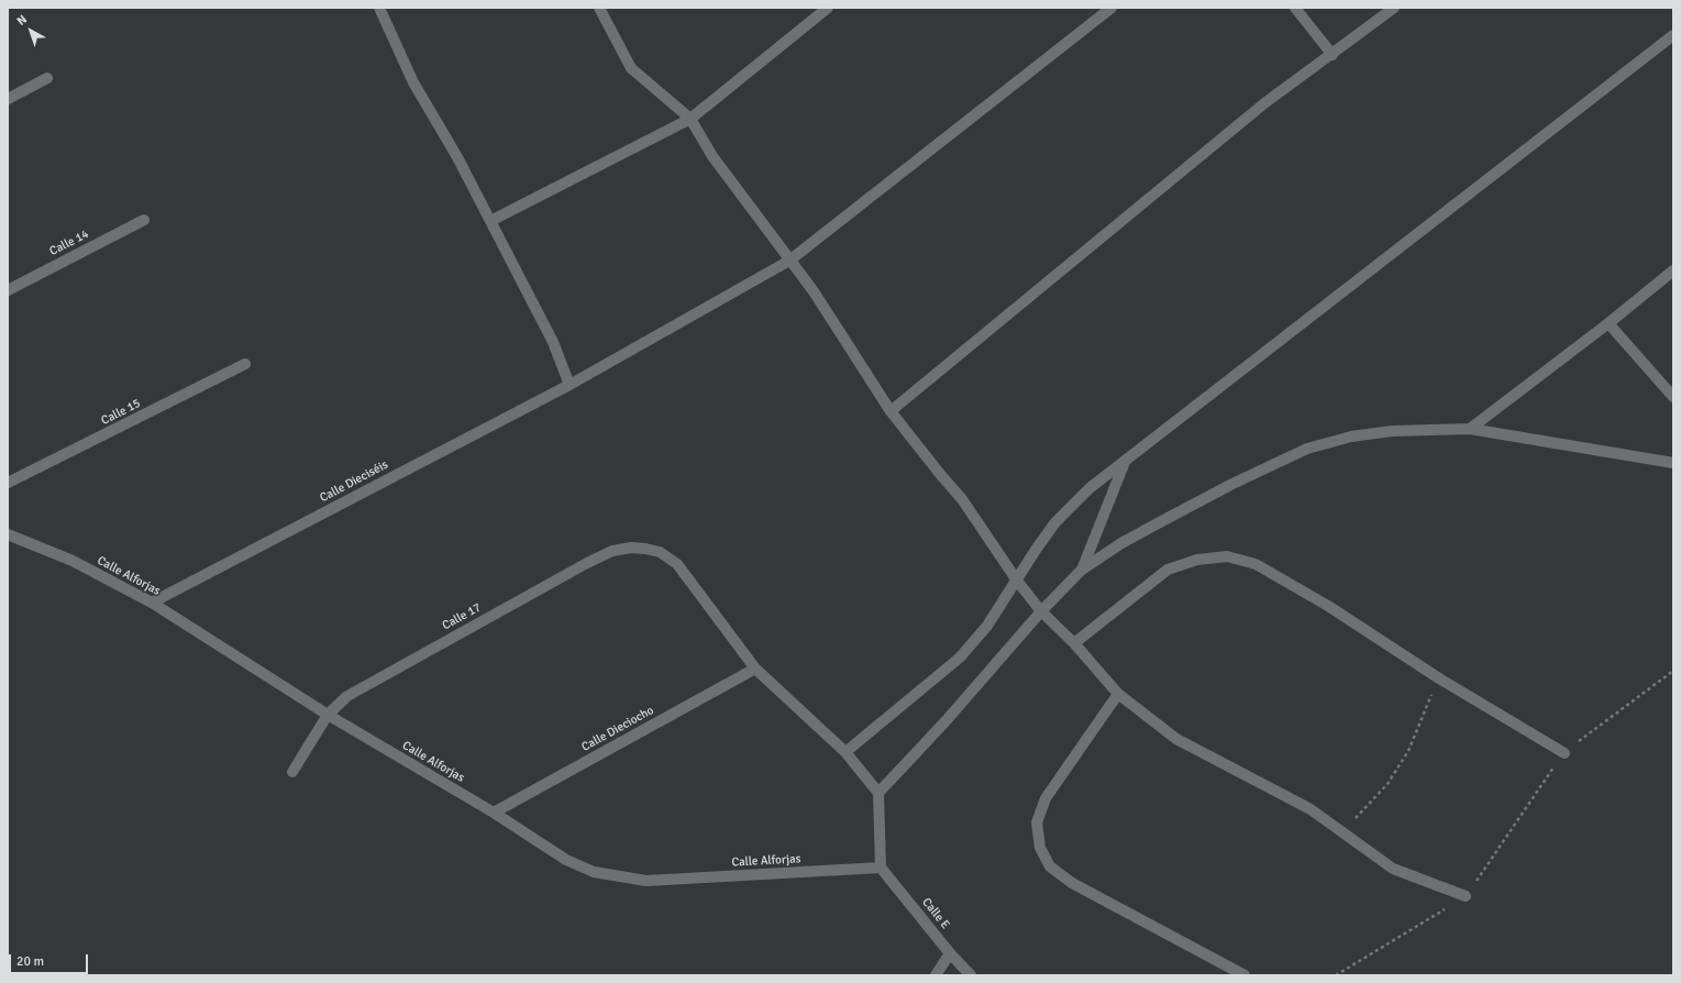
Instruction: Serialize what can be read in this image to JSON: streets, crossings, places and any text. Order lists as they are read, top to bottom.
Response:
{
  "streets": {
    "street": [
      "Calle 14",
      "Calle 15",
      "Calle Dieciséis",
      "Calle Alforjas",
      "Calle 17",
      "Calle Dieciocho",
      "Calle E"
    ]
  },
  "crossings": [
    ["Calle Dieciséis", "Calle Alforjas"],
    ["Calle Alforjas", "Calle 17"],
    ["Calle Alforjas", "Calle Dieciocho"],
    ["Calle Alforjas", "Calle E"],
    ["Calle 17", "Calle Dieciocho"]
  ],
  "scale_bar": "20 m",
  "north": "top left"
}
